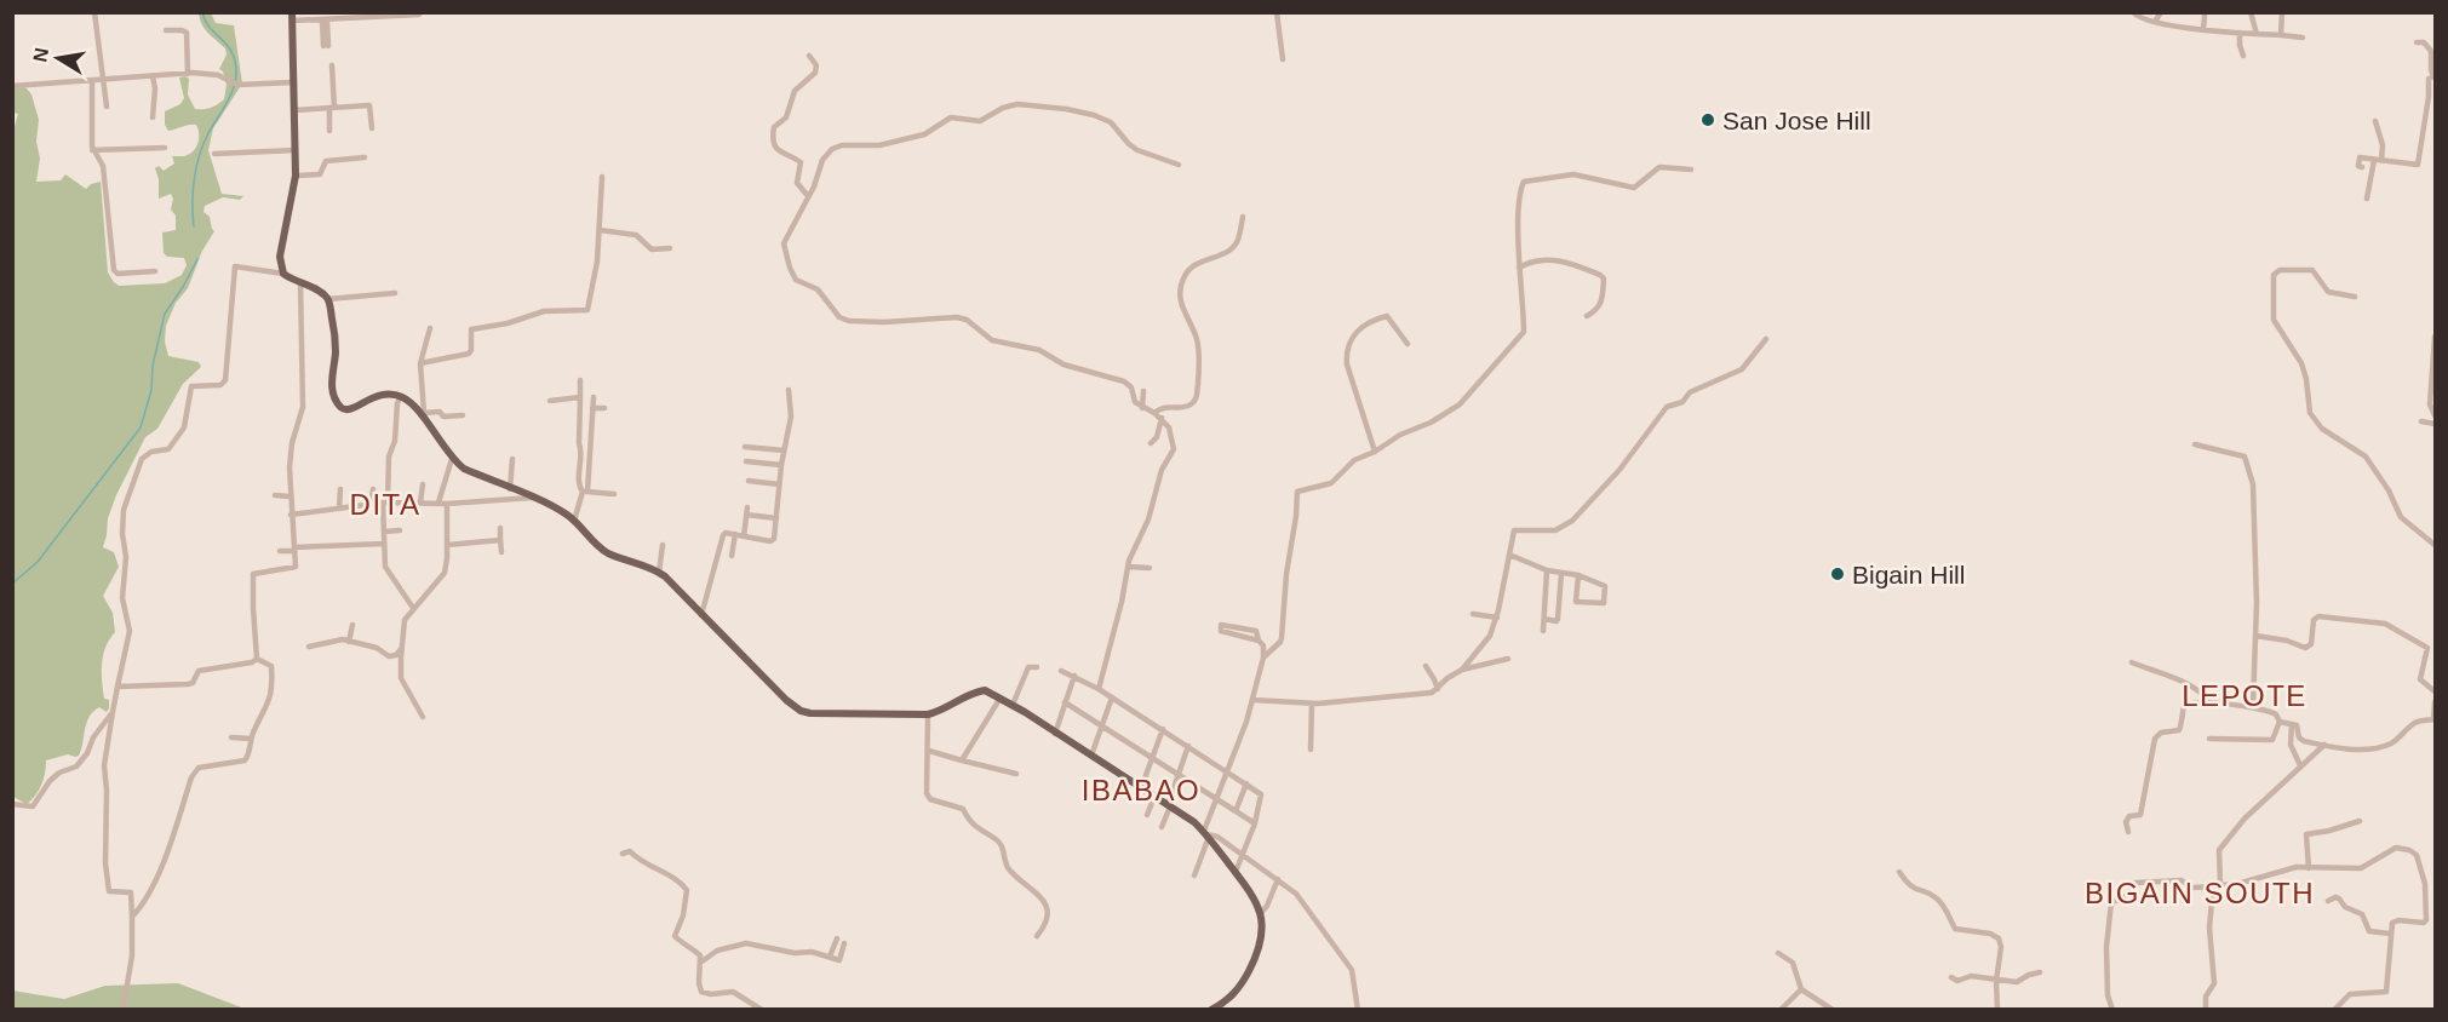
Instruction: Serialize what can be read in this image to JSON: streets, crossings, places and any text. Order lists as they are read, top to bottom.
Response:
{
  "districts": [
    "DITA",
    "LEPOTE",
    "IBABAO",
    "BIGAIN SOUTH"
  ],
  "places": ["San Jose Hill", "Bigain Hill"],
  "north": "left"
}
